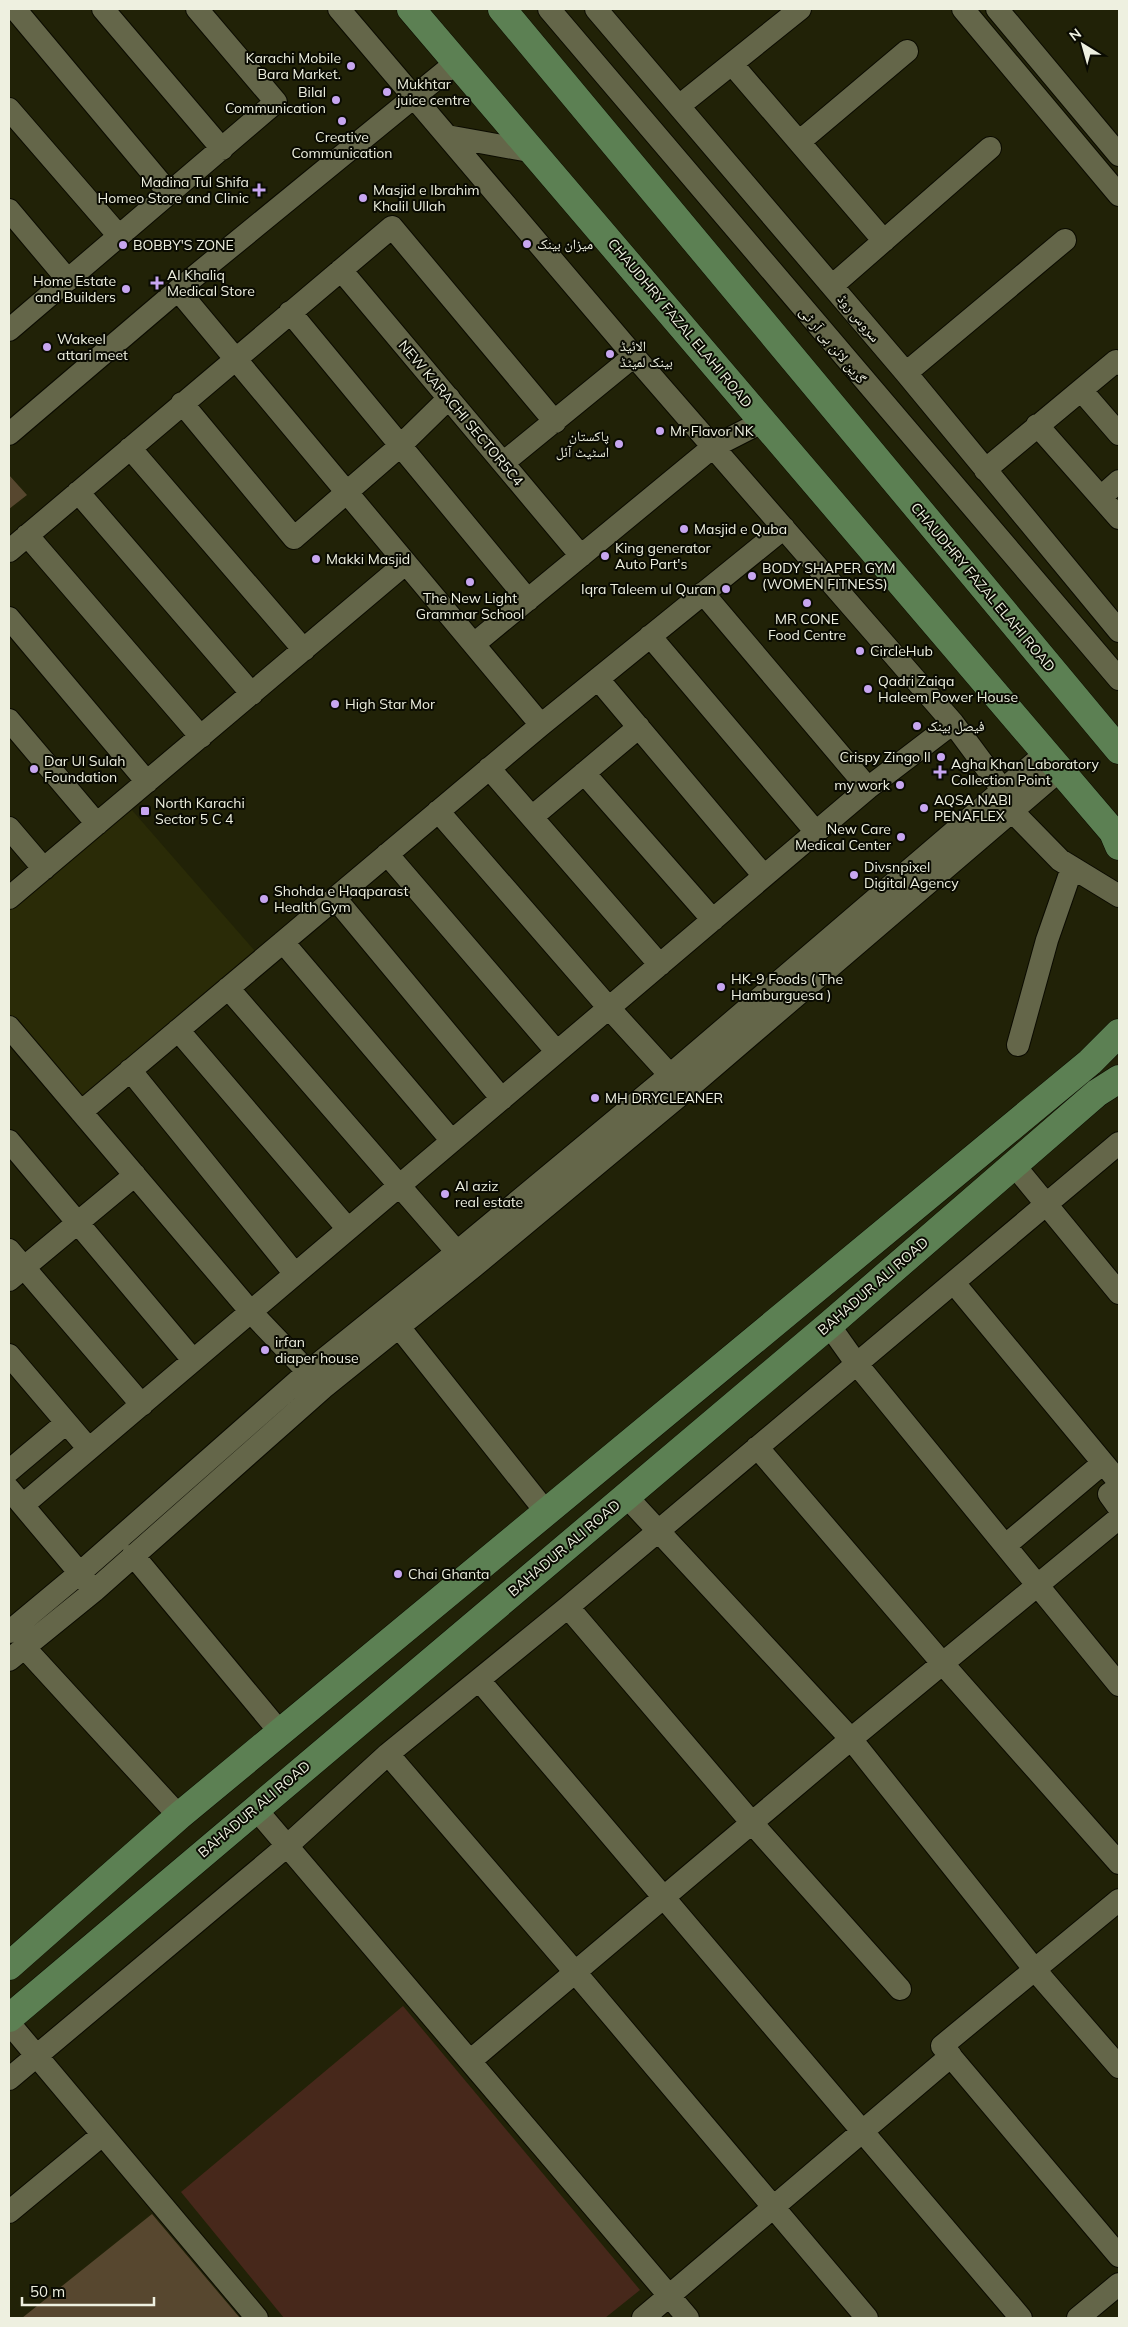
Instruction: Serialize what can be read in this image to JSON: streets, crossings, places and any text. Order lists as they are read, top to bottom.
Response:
{
  "streets": {
    "main road": ["CHAUDHRY FAZAL ELAHI ROAD", "BAHADUR ALI ROAD"],
    "street": ["سروس روڈ", "گرین لائن بی آر ٹی", "NEW KARACHI SECTOR5C4"]
  },
  "places": {
    "other": [
      "Karachi Mobile Bara Market.",
      "Mukhtar juice centre",
      "Bilal Communication",
      "Creative Communication",
      "Masjid e Ibrahim Khalil Ullah",
      "میزان بینک",
      "BOBBY'S ZONE",
      "Home Estate and Builders",
      "Wakeel attari meet",
      "الائیڈ بینک لمیٹڈ",
      "Mr Flavor NK",
      "پاکستان اسٹیٹ آئل",
      "Masjid e Quba",
      "King generator Auto Part's",
      "Makki Masjid",
      "BODY SHAPER GYM (WOMEN FITNESS)",
      "The New Light Grammar School",
      "Iqra Taleem ul Quran",
      "MR CONE Food Centre",
      "CircleHub",
      "Qadri Zaiqa Haleem Power House",
      "High Star Mor",
      "فیصل بینک",
      "Crispy Zingo II",
      "Dar Ul Sulah Foundation",
      "my work",
      "AQSA NABI PENAFLEX",
      "New Care Medical Center",
      "Divsnpixel Digital Agency",
      "Shohda e Haqparast Health Gym",
      "HK-9 Foods ( The Hamburguesa )",
      "MH DRYCLEANER",
      "Al aziz real estate",
      "irfan diaper house",
      "Chai Ghanta"
    ],
    "health": ["Madina Tul Shifa Homeo Store and Clinic", "Al Khaliq Medical Store", "Agha Khan Laboratory Collection Point"],
    "transit": ["North Karachi Sector 5 C 4"]
  },
  "scale_bar": "50 m",
  "north": "top left"
}
